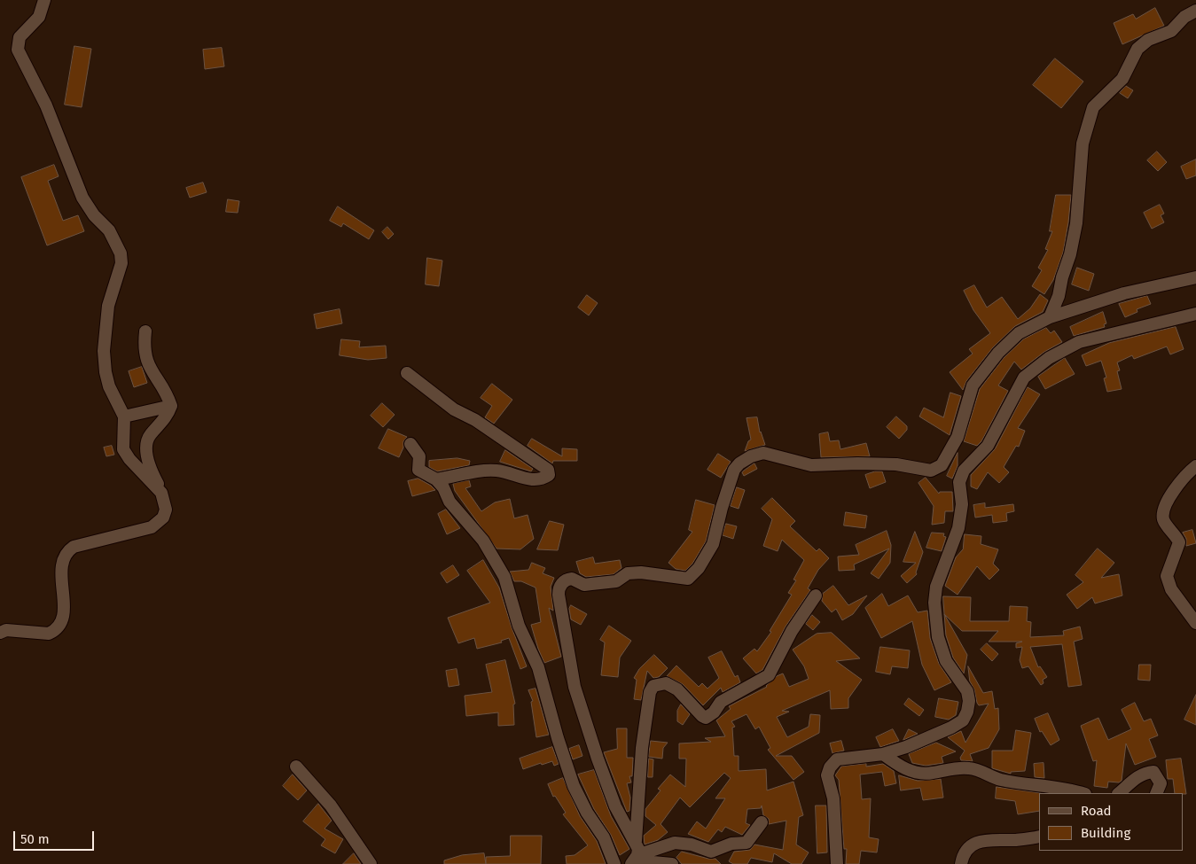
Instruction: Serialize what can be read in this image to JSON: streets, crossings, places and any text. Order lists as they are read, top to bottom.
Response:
{
  "legend": ["Road", "Building"],
  "scale_bar": "50 m"
}
